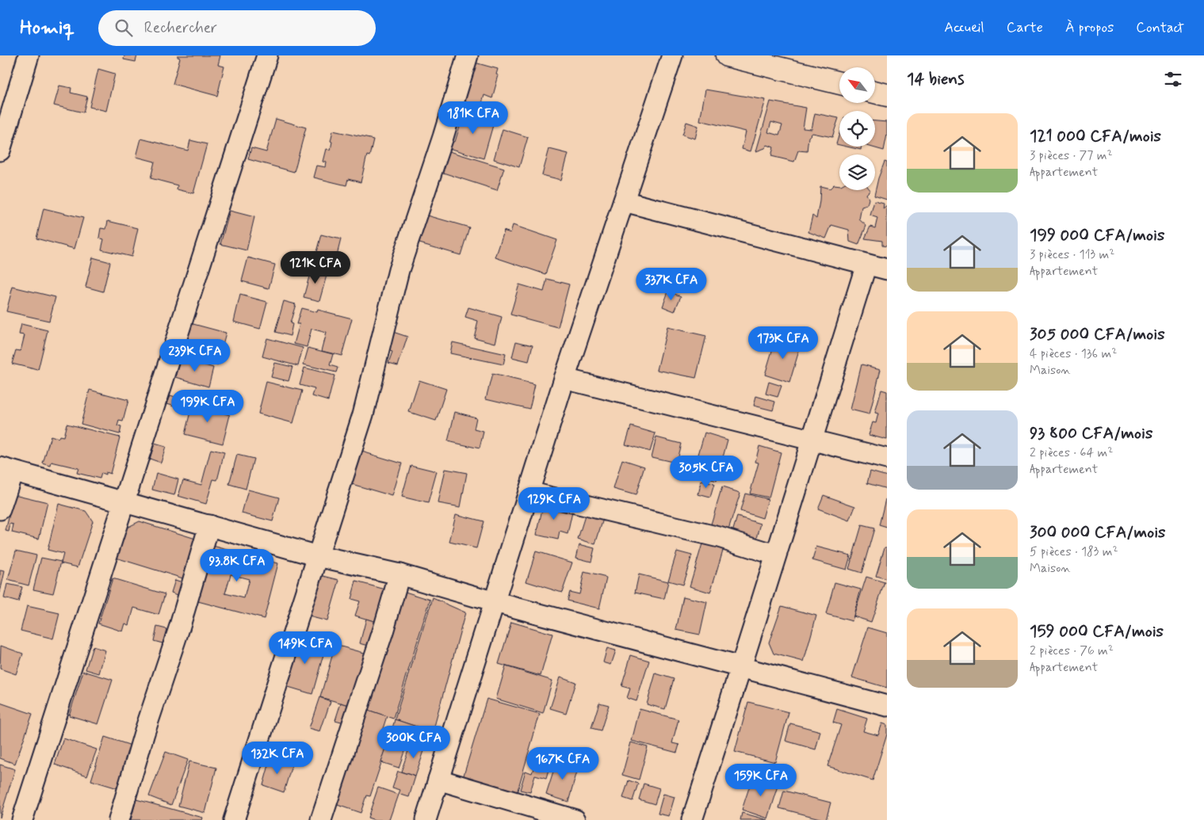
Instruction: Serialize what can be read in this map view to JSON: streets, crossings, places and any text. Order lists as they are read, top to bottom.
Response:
{
  "north": "top left",
  "page": {
    "header": "Homiq",
    "search": "Rechercher",
    "nav": [
      "Accueil",
      "Carte",
      "À propos",
      "Contact"
    ],
    "heading": "14 biens",
    "price": [
      "181K CFA",
      "121K CFA",
      "337K CFA",
      "173K CFA",
      "239K CFA",
      "199K CFA",
      "305K CFA",
      "129K CFA",
      "93.8K CFA",
      "149K CFA",
      "300K CFA",
      "132K CFA",
      "167K CFA",
      "159K CFA"
    ],
    "list": [
      {
        "name": "121 000 CFA/mois",
        "note": "3 pièces · 77 m² · Appartement"
      },
      {
        "name": "199 000 CFA/mois",
        "note": "3 pièces · 113 m² · Appartement"
      },
      {
        "name": "305 000 CFA/mois",
        "note": "4 pièces · 136 m² · Maison"
      },
      {
        "name": "93 800 CFA/mois",
        "note": "2 pièces · 64 m² · Appartement"
      },
      {
        "name": "300 000 CFA/mois",
        "note": "5 pièces · 183 m² · Maison"
      },
      {
        "name": "159 000 CFA/mois",
        "note": "2 pièces · 76 m² · Appartement"
      }
    ]
  }
}
